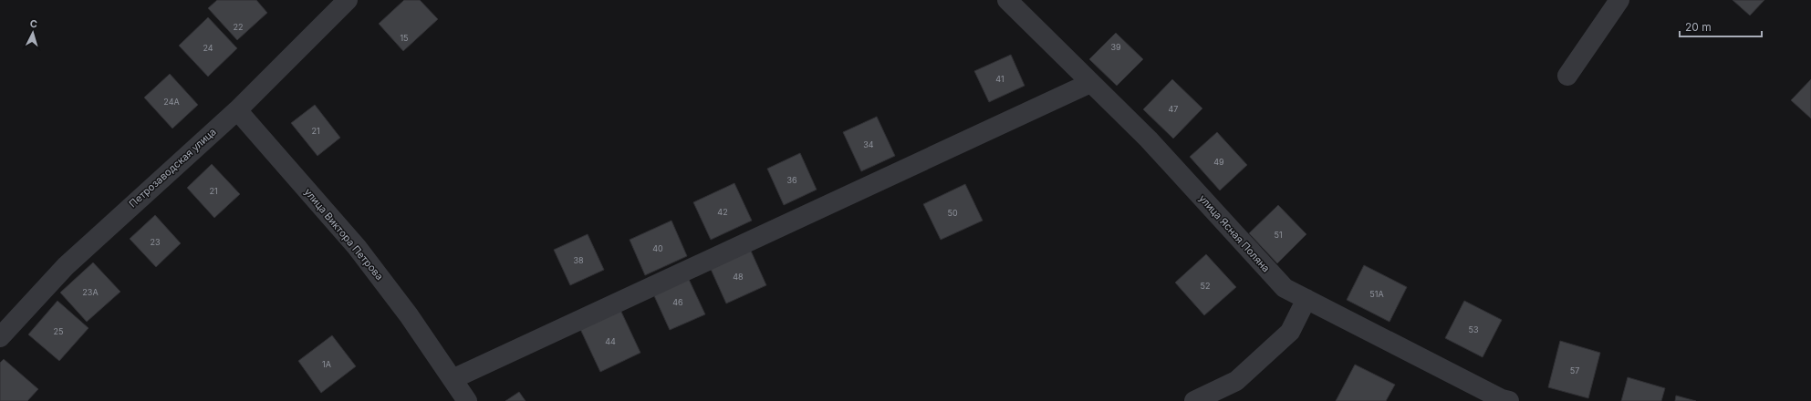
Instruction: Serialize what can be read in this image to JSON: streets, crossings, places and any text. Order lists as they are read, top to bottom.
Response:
{
  "streets": {
    "street": ["Петрозаводская улица", "улица Ясная Поляна", "улица Виктора Петрова"]
  },
  "crossings": [
    ["Петрозаводская улица", "улица Виктора Петрова"]
  ],
  "house_numbers": [
    "22",
    "15",
    "39",
    "24",
    "41",
    "24А",
    "47",
    "21",
    "34",
    "49",
    "36",
    "21",
    "42",
    "50",
    "51",
    "23",
    "40",
    "38",
    "48",
    "52",
    "23А",
    "51А",
    "46",
    "53",
    "25",
    "44",
    "1А",
    "57"
  ],
  "scale_bar": "20 m",
  "north": "top"
}
